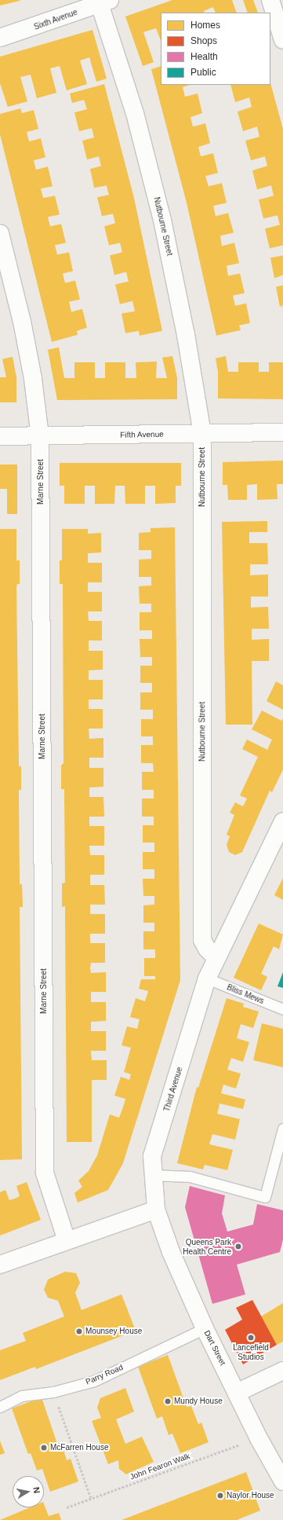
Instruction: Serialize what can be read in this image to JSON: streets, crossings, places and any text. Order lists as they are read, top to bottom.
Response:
{
  "streets": {
    "street": [
      "Sixth Avenue",
      "Nutbourne Street",
      "Fifth Avenue",
      "Marne Street",
      "Third Avenue",
      "Dart Street"
    ],
    "lane": ["Bliss Mews", "Parry Road"],
    "path": ["John Fearon Walk"]
  },
  "crossings": [
    ["Sixth Avenue", "Nutbourne Street"],
    ["Nutbourne Street", "Fifth Avenue"],
    ["Nutbourne Street", "Third Avenue"],
    ["Fifth Avenue", "Marne Street"],
    ["Bliss Mews", "Third Avenue"],
    ["Third Avenue", "Dart Street"],
    ["Dart Street", "Parry Road"],
    ["Dart Street", "John Fearon Walk"]
  ],
  "places": [
    "Queens Park Health Centre",
    "Mounsey House",
    "Lancefield Studios",
    "Mundy House",
    "McFarren House",
    "Naylor House"
  ],
  "legend": [
    "Homes",
    "Shops",
    "Health",
    "Public"
  ],
  "north": "right"
}
